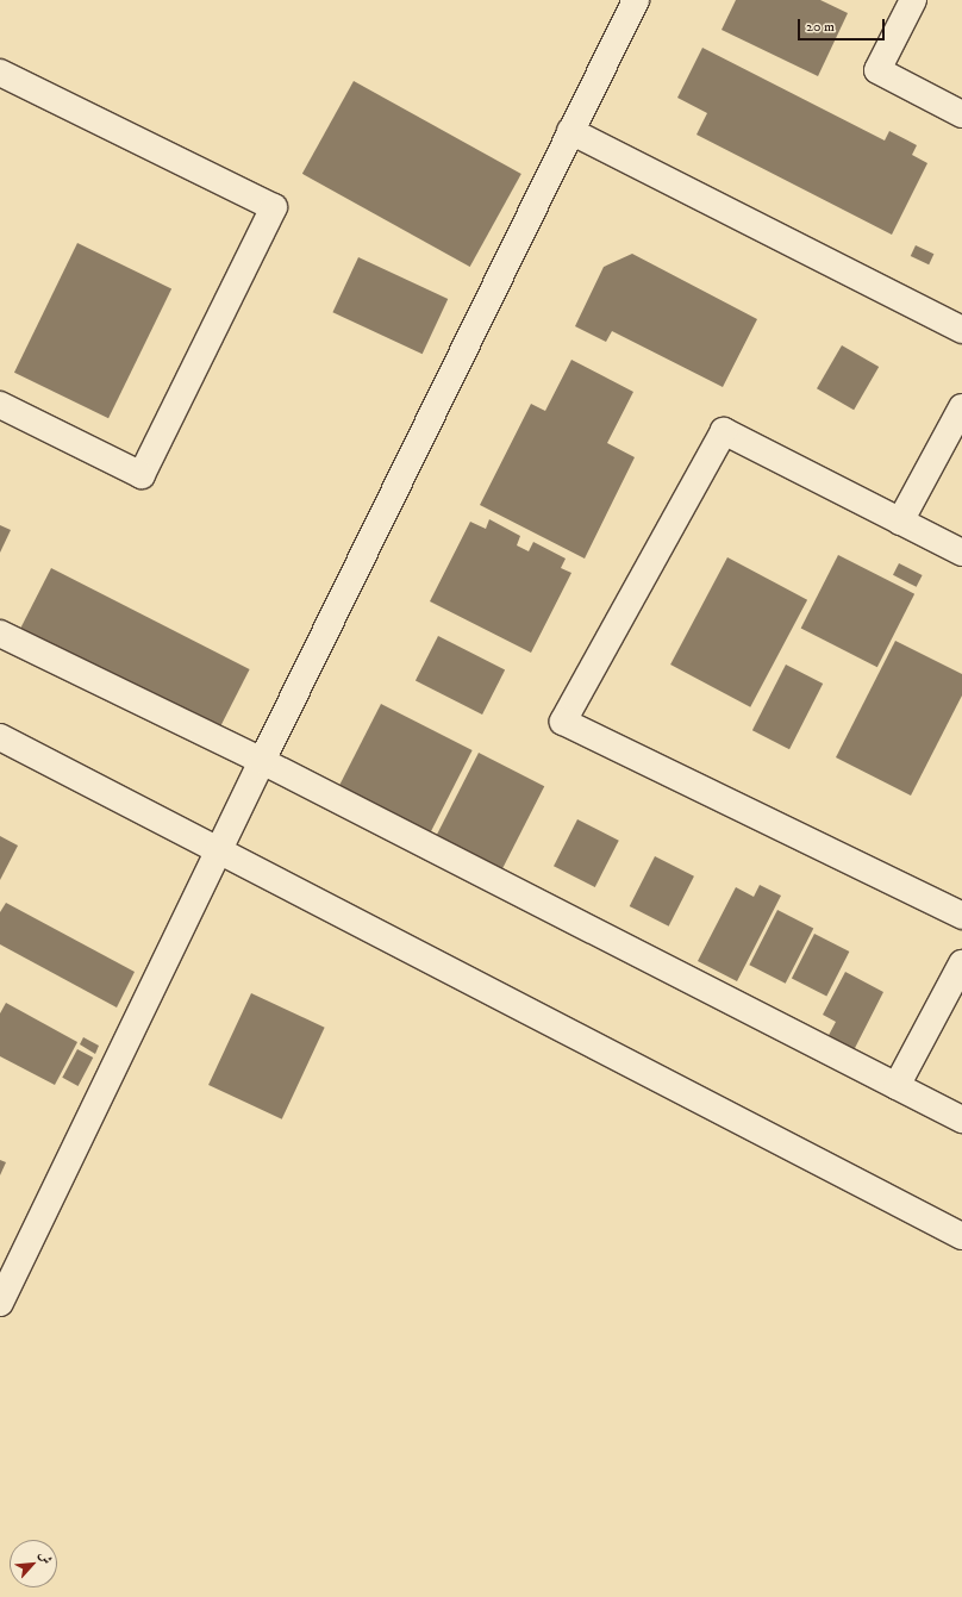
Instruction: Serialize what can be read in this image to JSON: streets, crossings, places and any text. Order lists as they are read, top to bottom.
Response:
{
  "scale_bar": "20 m",
  "north": "top right"
}
